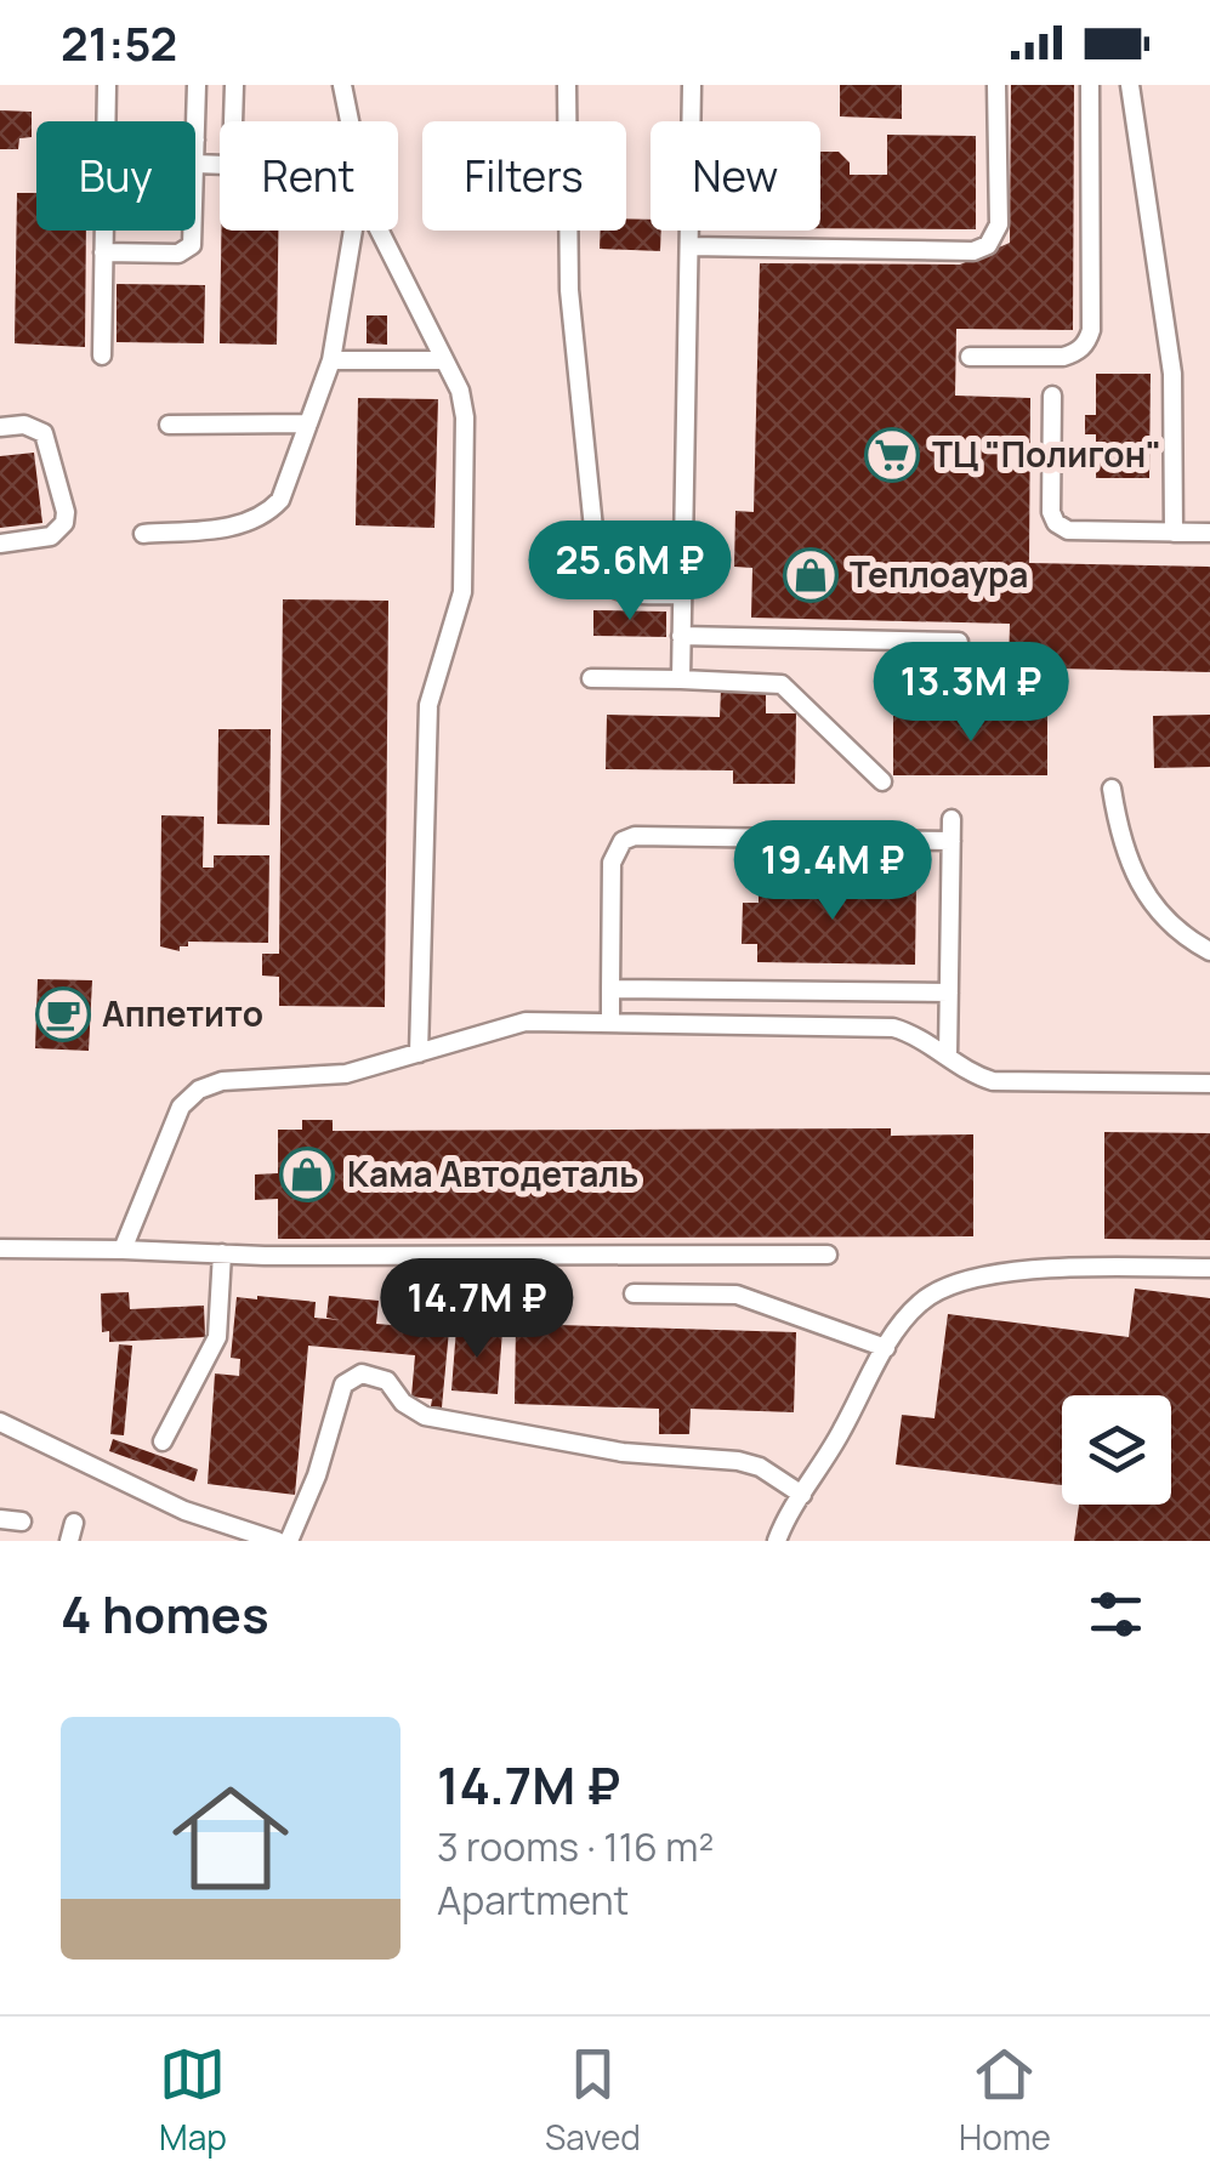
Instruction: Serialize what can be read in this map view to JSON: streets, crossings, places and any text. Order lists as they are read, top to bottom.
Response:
{
  "places": {
    "supermarket": ["ТЦ \"Полигон\""],
    "shop": ["Теплоаура", "Кама Автодеталь"],
    "cafe": ["Аппетито"]
  },
  "page": {
    "status": "21:52",
    "chip": [
      "Buy",
      "Rent",
      "Filters",
      "New"
    ],
    "price": [
      "25.6M ₽",
      "13.3M ₽",
      "19.4M ₽",
      "14.7M ₽"
    ],
    "heading": "4 homes",
    "list": [
      {
        "name": "14.7M ₽",
        "note": "3 rooms · 116 m² · Apartment"
      }
    ],
    "tabs": ["Map", "Saved", "Home"]
  }
}
